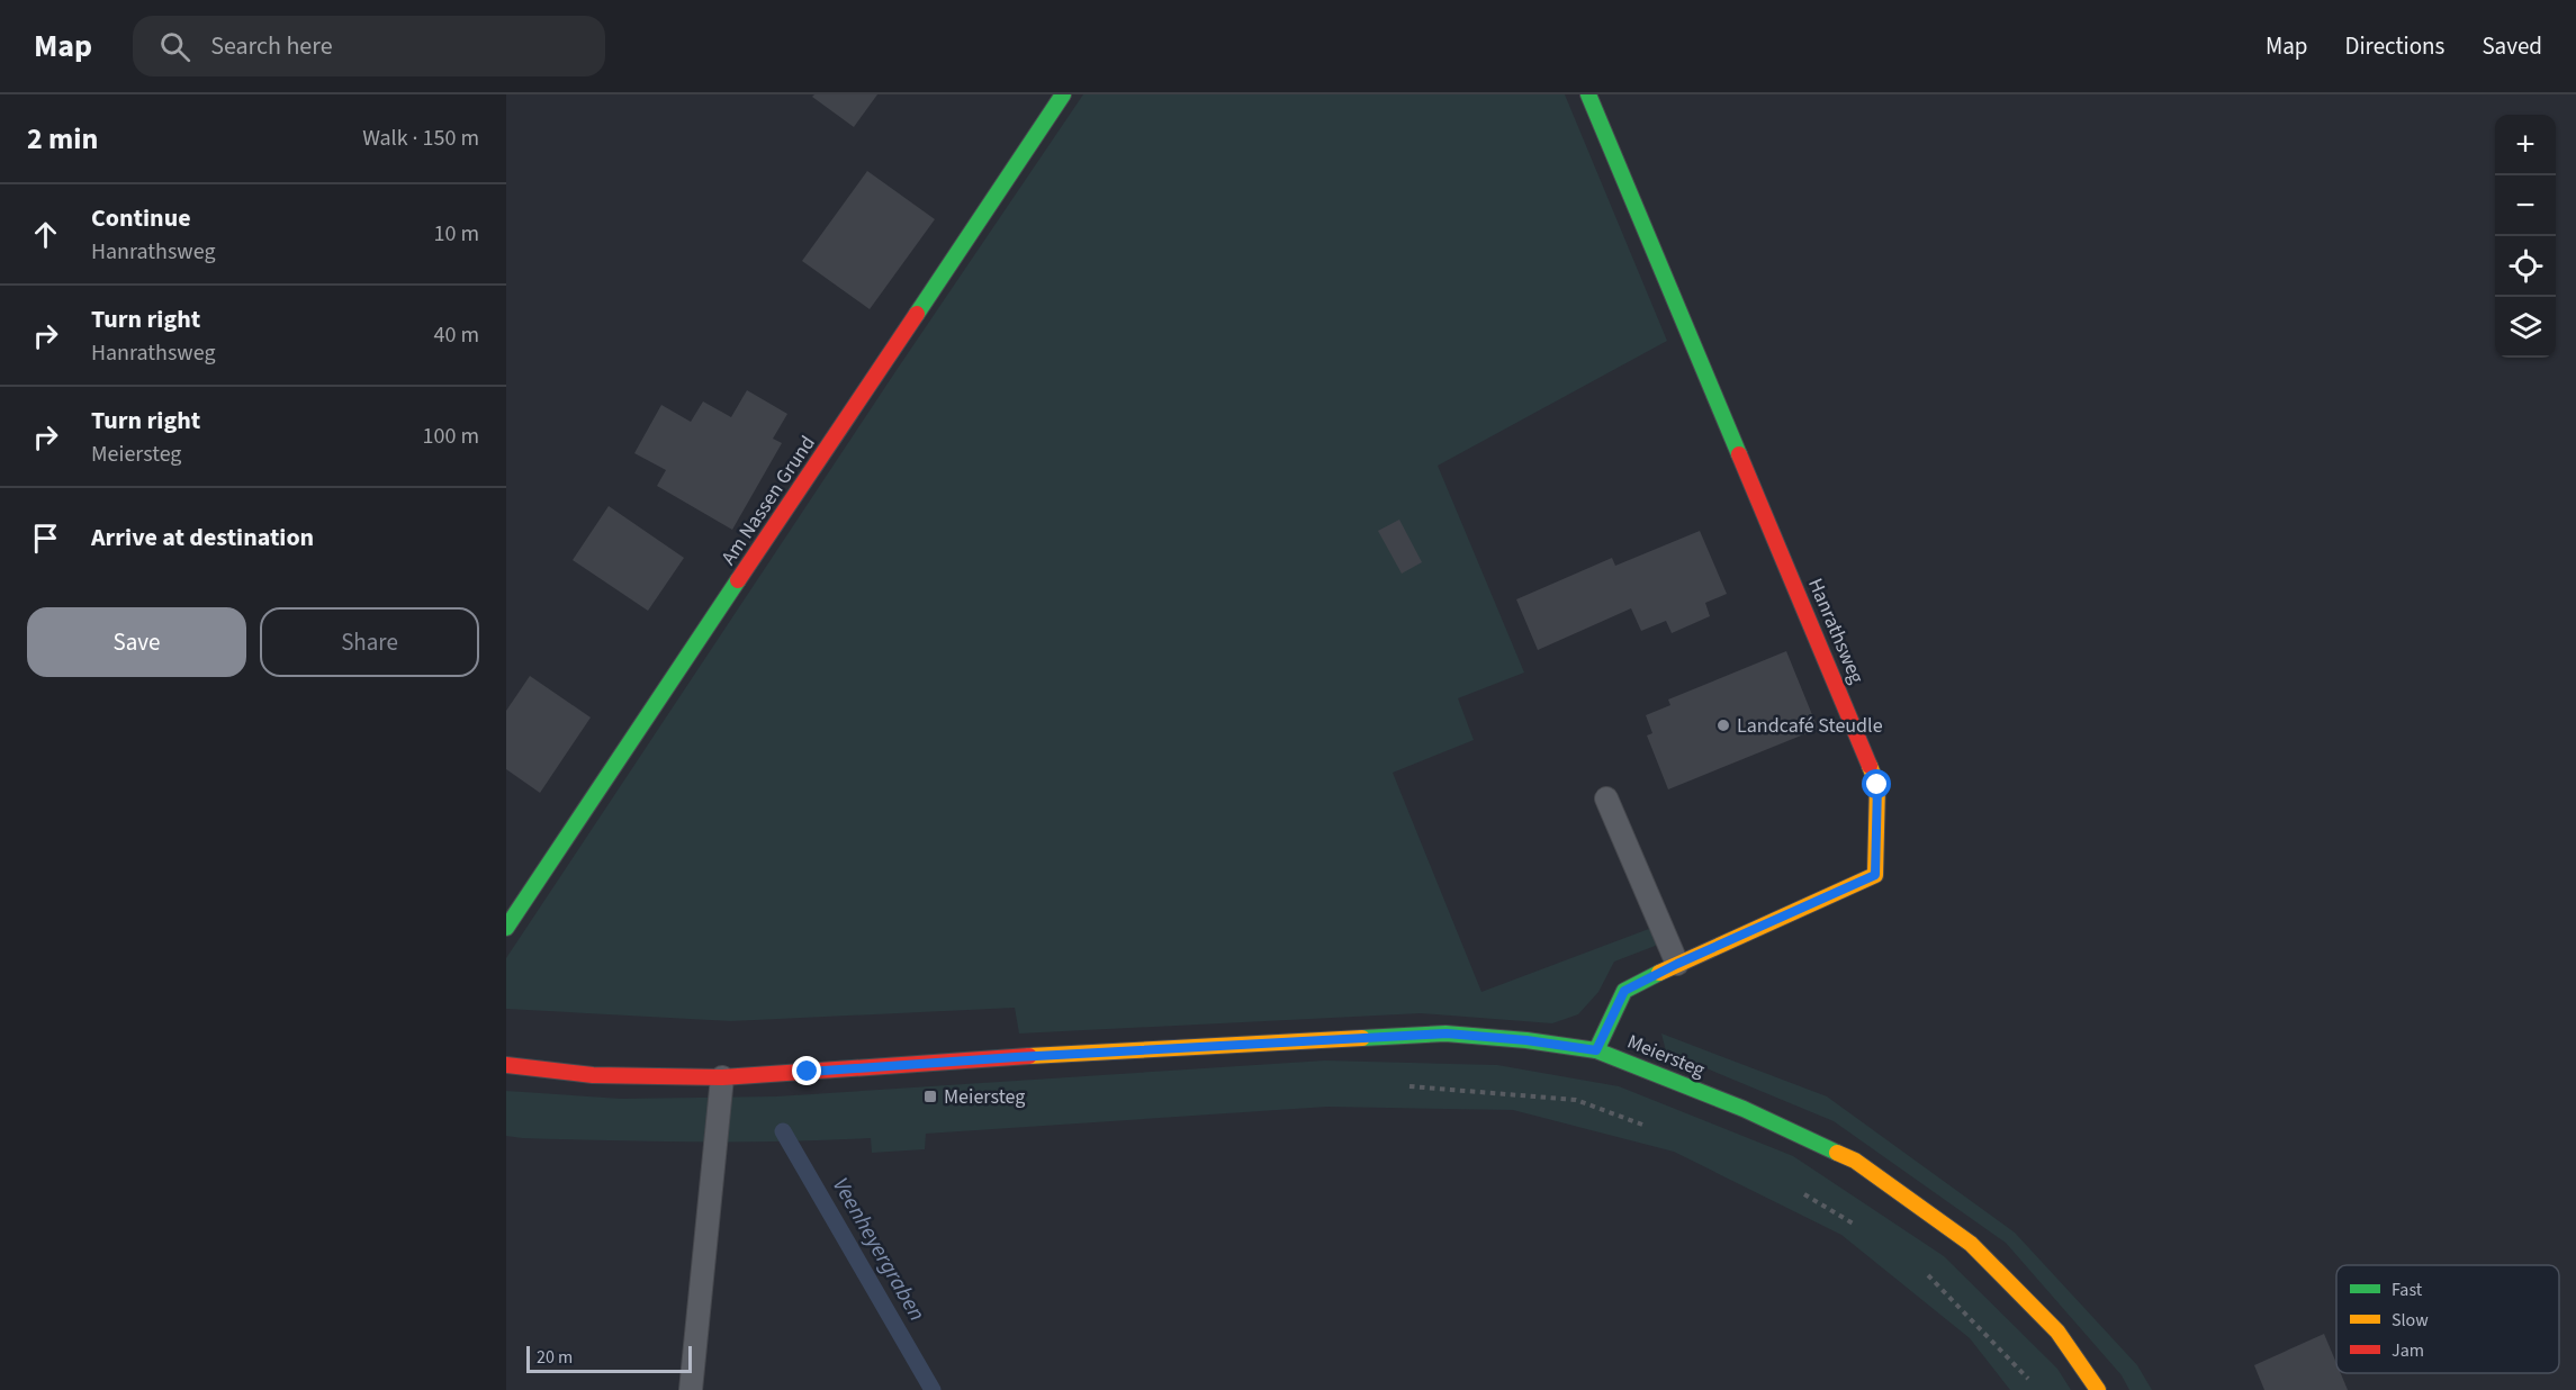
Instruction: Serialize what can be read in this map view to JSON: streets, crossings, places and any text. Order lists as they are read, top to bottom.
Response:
{
  "streets": {
    "street": ["Am Nassen Grund", "Hanrathsweg", "Meiersteg"]
  },
  "crossings": [
    ["Hanrathsweg", "Meiersteg"]
  ],
  "water": ["Veenheyergraben"],
  "places": {
    "other": ["Landcafé Steudle"],
    "transit": ["Meiersteg"]
  },
  "legend": ["Fast", "Slow", "Jam"],
  "scale_bar": "20 m",
  "page": {
    "header": "Map",
    "search": "Search here",
    "nav": ["Map", "Directions", "Saved"],
    "heading": ["2 min", "Walk · 150 m"],
    "map_buttons": ["+", "−"],
    "list": [
      ["Continue", "Hanrathsweg", "10 m"],
      ["Turn right", "Hanrathsweg", "40 m"],
      ["Turn right", "Meiersteg", "100 m"],
      "Arrive at destination"
    ],
    "buttons": ["Save", "Share"],
    "scale": "20 m"
  }
}
